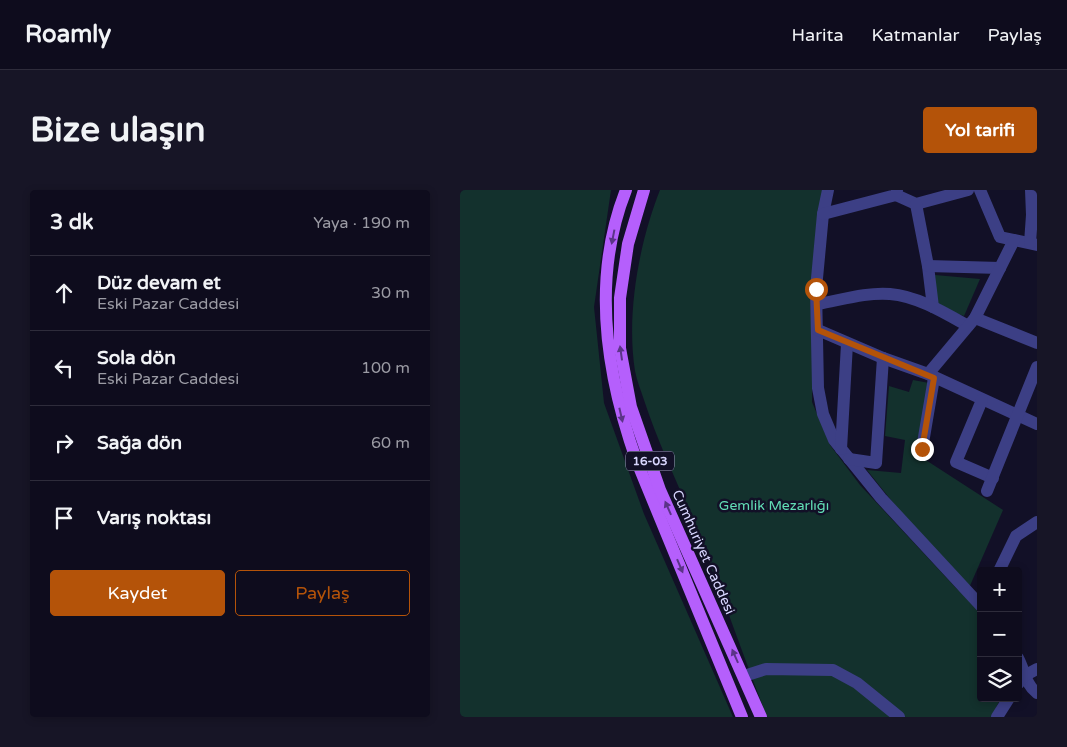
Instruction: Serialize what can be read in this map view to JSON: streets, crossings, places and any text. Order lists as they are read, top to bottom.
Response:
{
  "streets": {
    "main road": ["16-03", "Cumhuriyet Caddesi"]
  },
  "parks": ["Gemlik Mezarlığı"],
  "page": {
    "header": "Roamly",
    "nav": ["Harita", "Katmanlar", "Paylaş"],
    "buttons": [
      "Yol tarifi",
      ["Kaydet", "Paylaş"]
    ],
    "title": "Bize ulaşın",
    "heading": ["3 dk", "Yaya · 190 m"],
    "list": [
      ["Düz devam et", "Eski Pazar Caddesi", "30 m"],
      ["Sola dön", "Eski Pazar Caddesi", "100 m"],
      ["Sağa dön", "60 m"],
      "Varış noktası"
    ],
    "map_buttons": ["+", "−"]
  }
}
